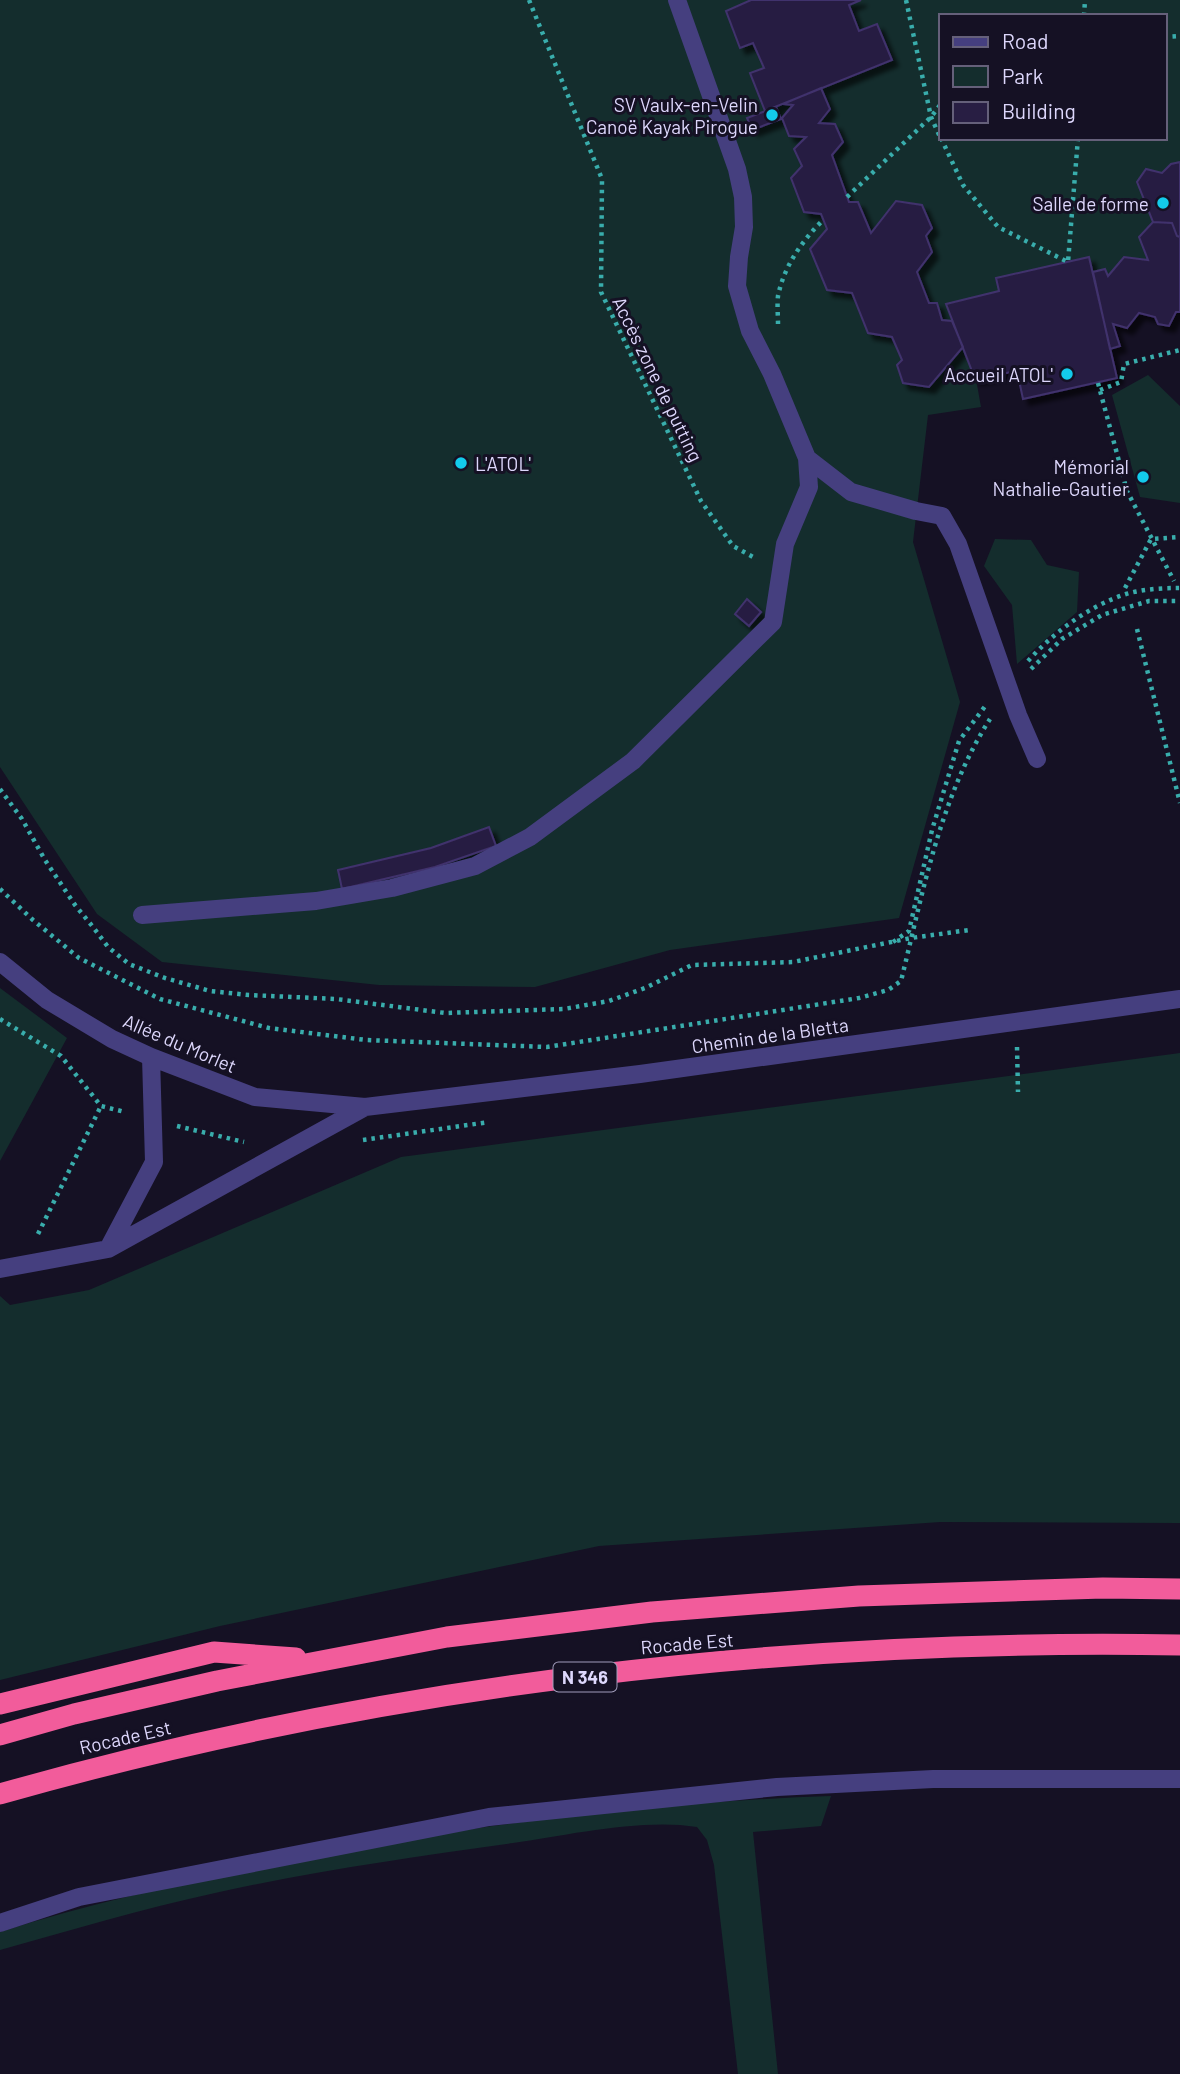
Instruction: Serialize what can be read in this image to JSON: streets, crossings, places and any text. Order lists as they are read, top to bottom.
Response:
{
  "streets": {
    "highway": ["Rocade Est", "N 346"],
    "street": ["Chemin de la Bletta", "Allée du Morlet"],
    "path": ["Accès zone de putting"]
  },
  "crossings": [
    ["Chemin de la Bletta", "Allée du Morlet"]
  ],
  "places": [
    "SV Vaulx-en-Velin Canoë Kayak Pirogue",
    "Salle de forme",
    "Accueil ATOL'",
    "L'ATOL'",
    "Mémorial Nathalie-Gautier"
  ],
  "legend": ["Road", "Park", "Building"]
}
